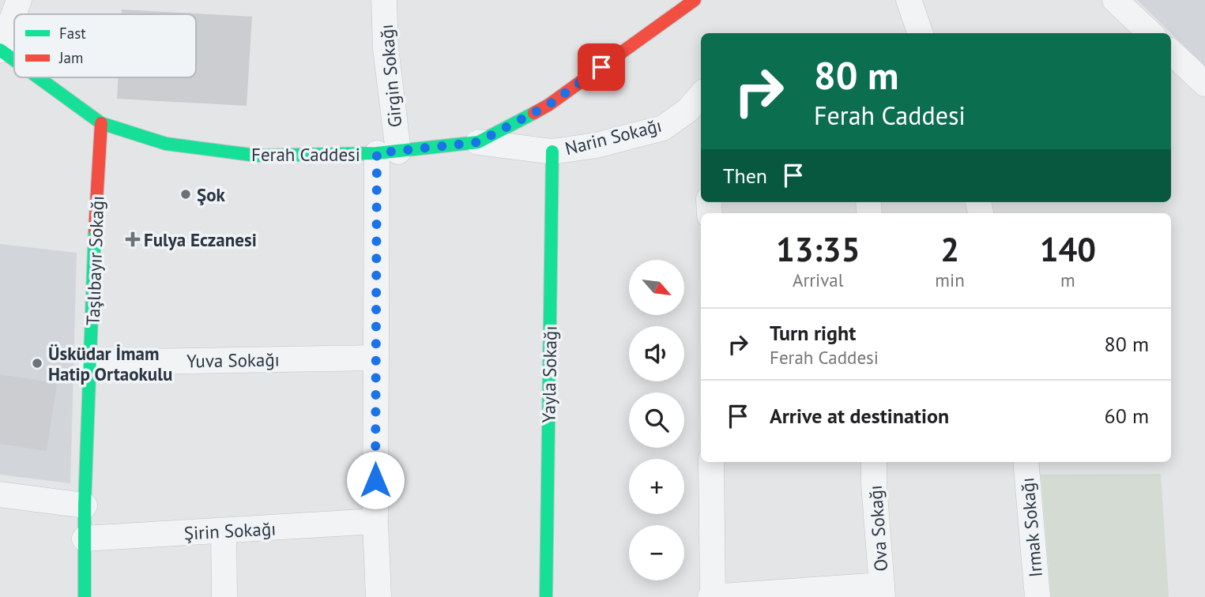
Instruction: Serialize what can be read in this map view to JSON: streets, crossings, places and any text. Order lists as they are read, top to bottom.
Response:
{
  "streets": {
    "street": [
      "Girgin Sokağı",
      "Narin Sokağı",
      "Ferah Caddesi",
      "Taşlıbayır Sokağı",
      "Yuva Sokağı",
      "Yayla Sokağı",
      "Irmak Sokağı",
      "Ova Sokağı",
      "Şirin Sokağı"
    ]
  },
  "crossings": [
    ["Girgin Sokağı", "Ferah Caddesi"],
    ["Girgin Sokağı", "Yuva Sokağı"],
    ["Girgin Sokağı", "Şirin Sokağı"],
    ["Narin Sokağı", "Ferah Caddesi"],
    ["Narin Sokağı", "Yayla Sokağı"],
    ["Ferah Caddesi", "Taşlıbayır Sokağı"],
    ["Taşlıbayır Sokağı", "Yuva Sokağı"],
    ["Taşlıbayır Sokağı", "Şirin Sokağı"]
  ],
  "places": {
    "other": ["Şok", "Üsküdar İmam Hatip Ortaokulu"],
    "health": ["Fulya Eczanesi"]
  },
  "legend": ["Fast", "Jam"],
  "north": "bottom right",
  "page": {
    "turn": ["80 m", "Ferah Caddesi"],
    "then": "Then",
    "eta": [
      "13:35",
      "Arrival",
      "2",
      "min",
      "140",
      "m"
    ],
    "map_buttons": ["+", "−"],
    "list": [
      {
        "name": "Turn right",
        "note": "Ferah Caddesi",
        "value": "80 m"
      },
      {
        "name": "Arrive at destination",
        "value": "60 m"
      }
    ]
  }
}
